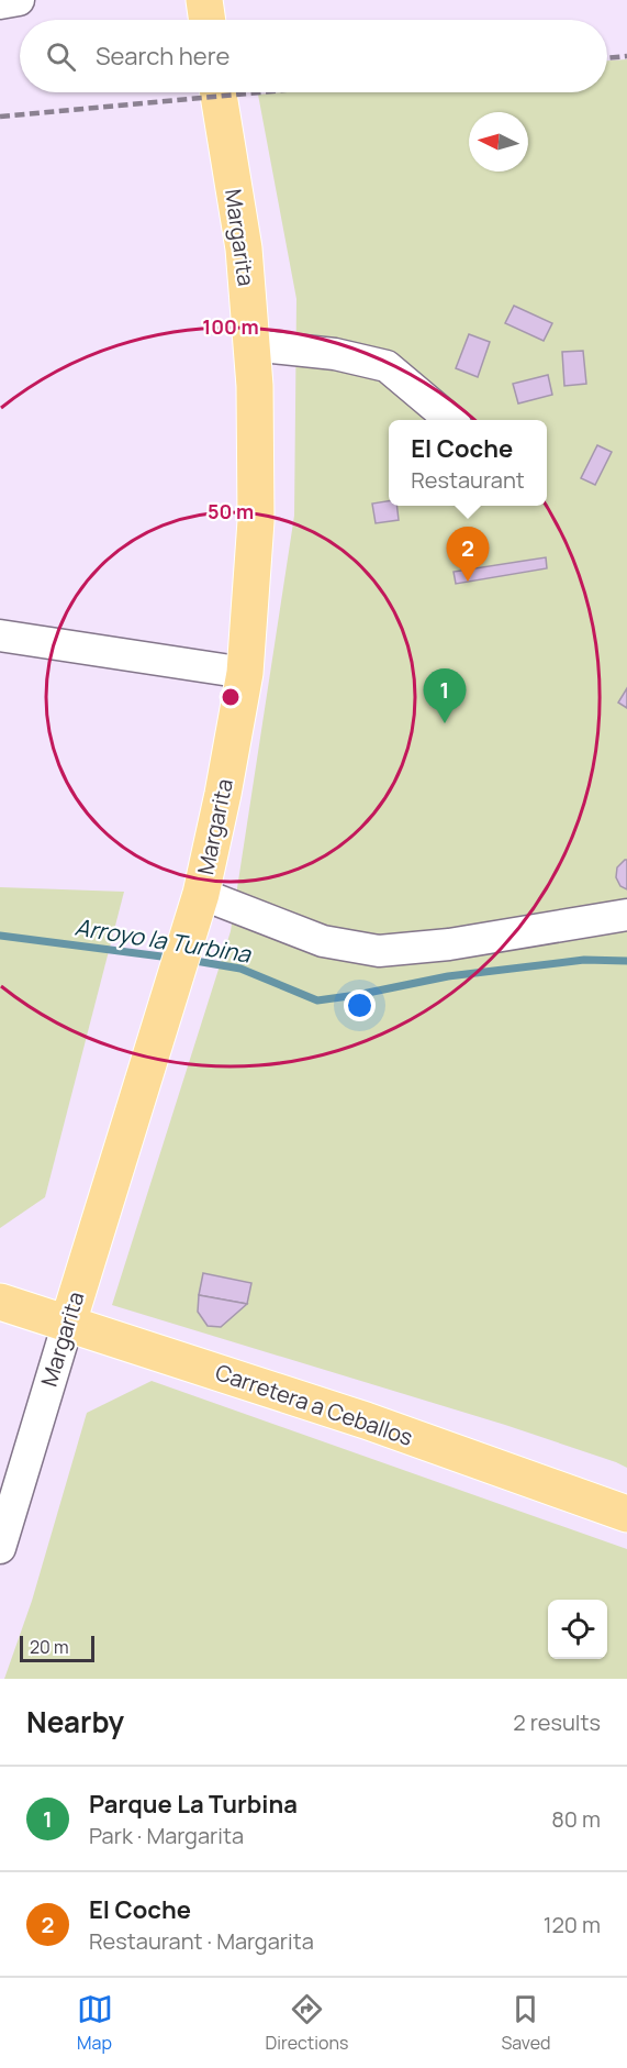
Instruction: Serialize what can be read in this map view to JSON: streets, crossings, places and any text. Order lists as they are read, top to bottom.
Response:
{
  "streets": {
    "main road": ["Margarita", "Carretera a Ceballos"]
  },
  "crossings": [
    ["Margarita", "Carretera a Ceballos"]
  ],
  "water": ["Arroyo la Turbina"],
  "scale_bar": "20 m",
  "north": "left",
  "page": {
    "search": "Search here",
    "popup": ["El Coche", "Restaurant"],
    "pins": ["2", "1"],
    "scale": "20 m",
    "heading": ["Nearby", "2 results"],
    "list": [
      {
        "mark": "1",
        "name": "Parque La Turbina",
        "note": "Park · Margarita",
        "value": "80 m"
      },
      {
        "mark": "2",
        "name": "El Coche",
        "note": "Restaurant · Margarita",
        "value": "120 m"
      }
    ],
    "nav": ["Map", "Directions", "Saved"]
  },
  "rings": ["100 m", "50 m"]
}
